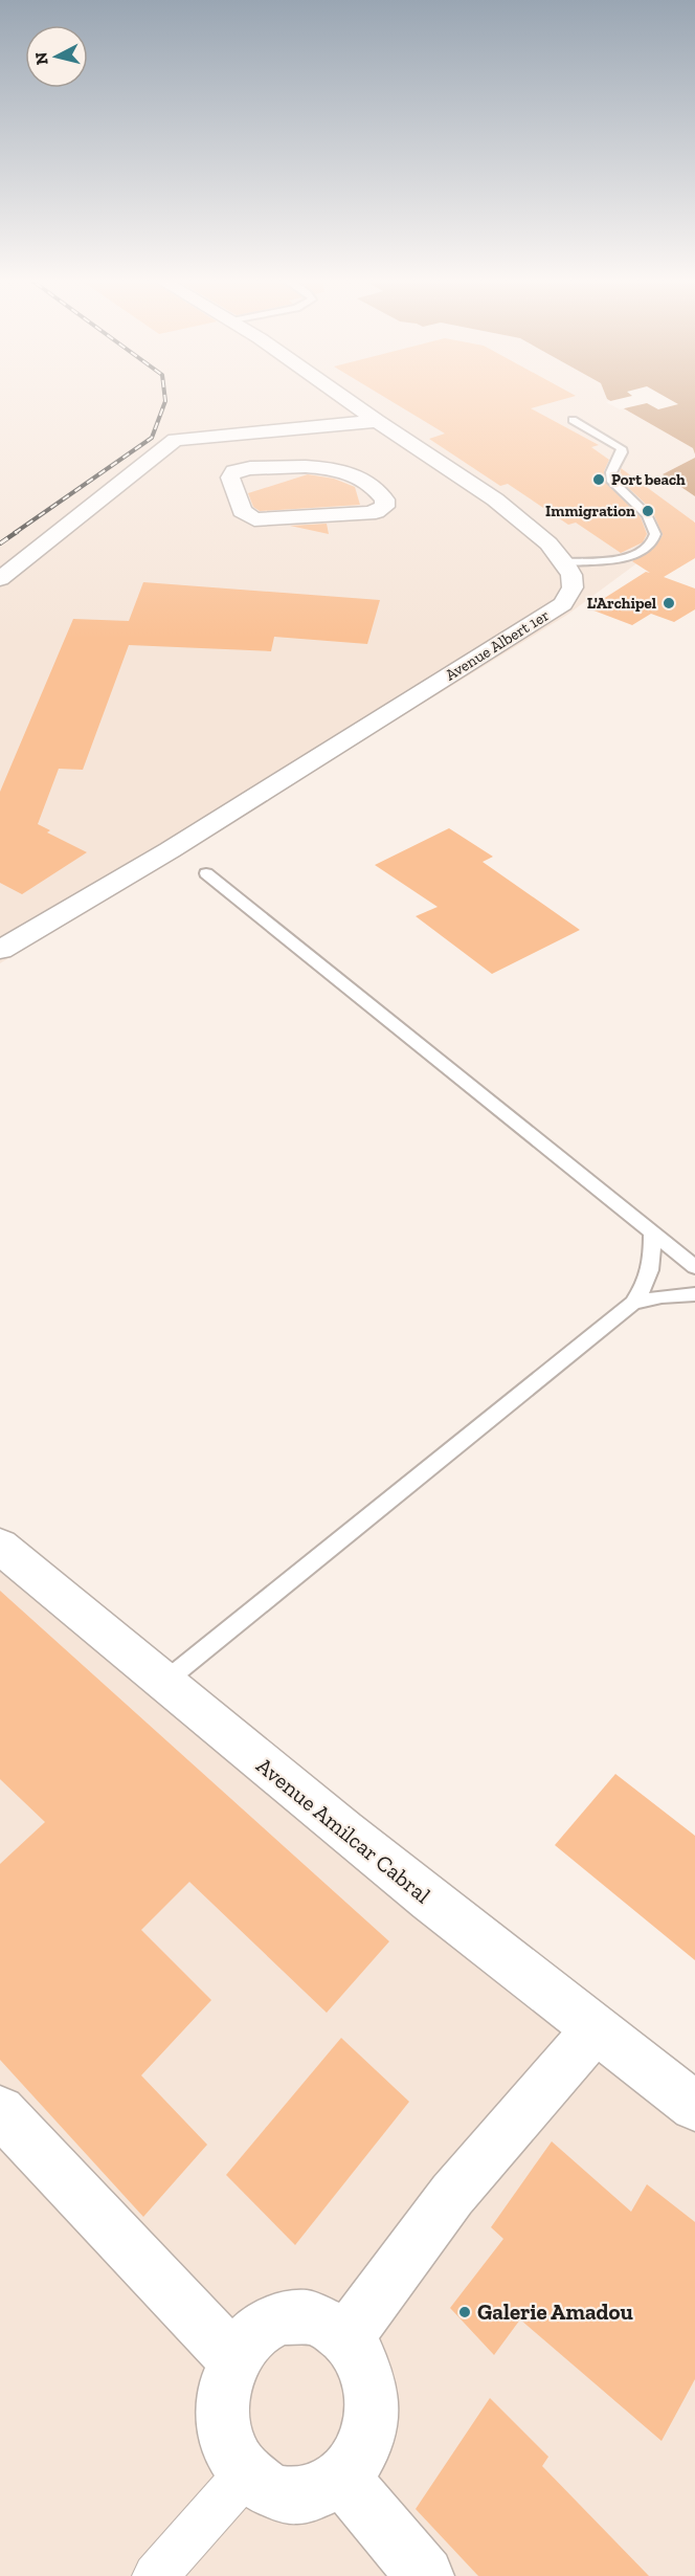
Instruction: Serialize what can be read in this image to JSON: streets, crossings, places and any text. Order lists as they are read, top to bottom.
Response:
{
  "streets": {
    "street": ["Avenue Albert 1er", "Avenue Amilcar Cabral"]
  },
  "places": [
    "Port beach",
    "Immigration",
    "L'Archipel",
    "Galerie Amadou"
  ],
  "north": "left"
}
